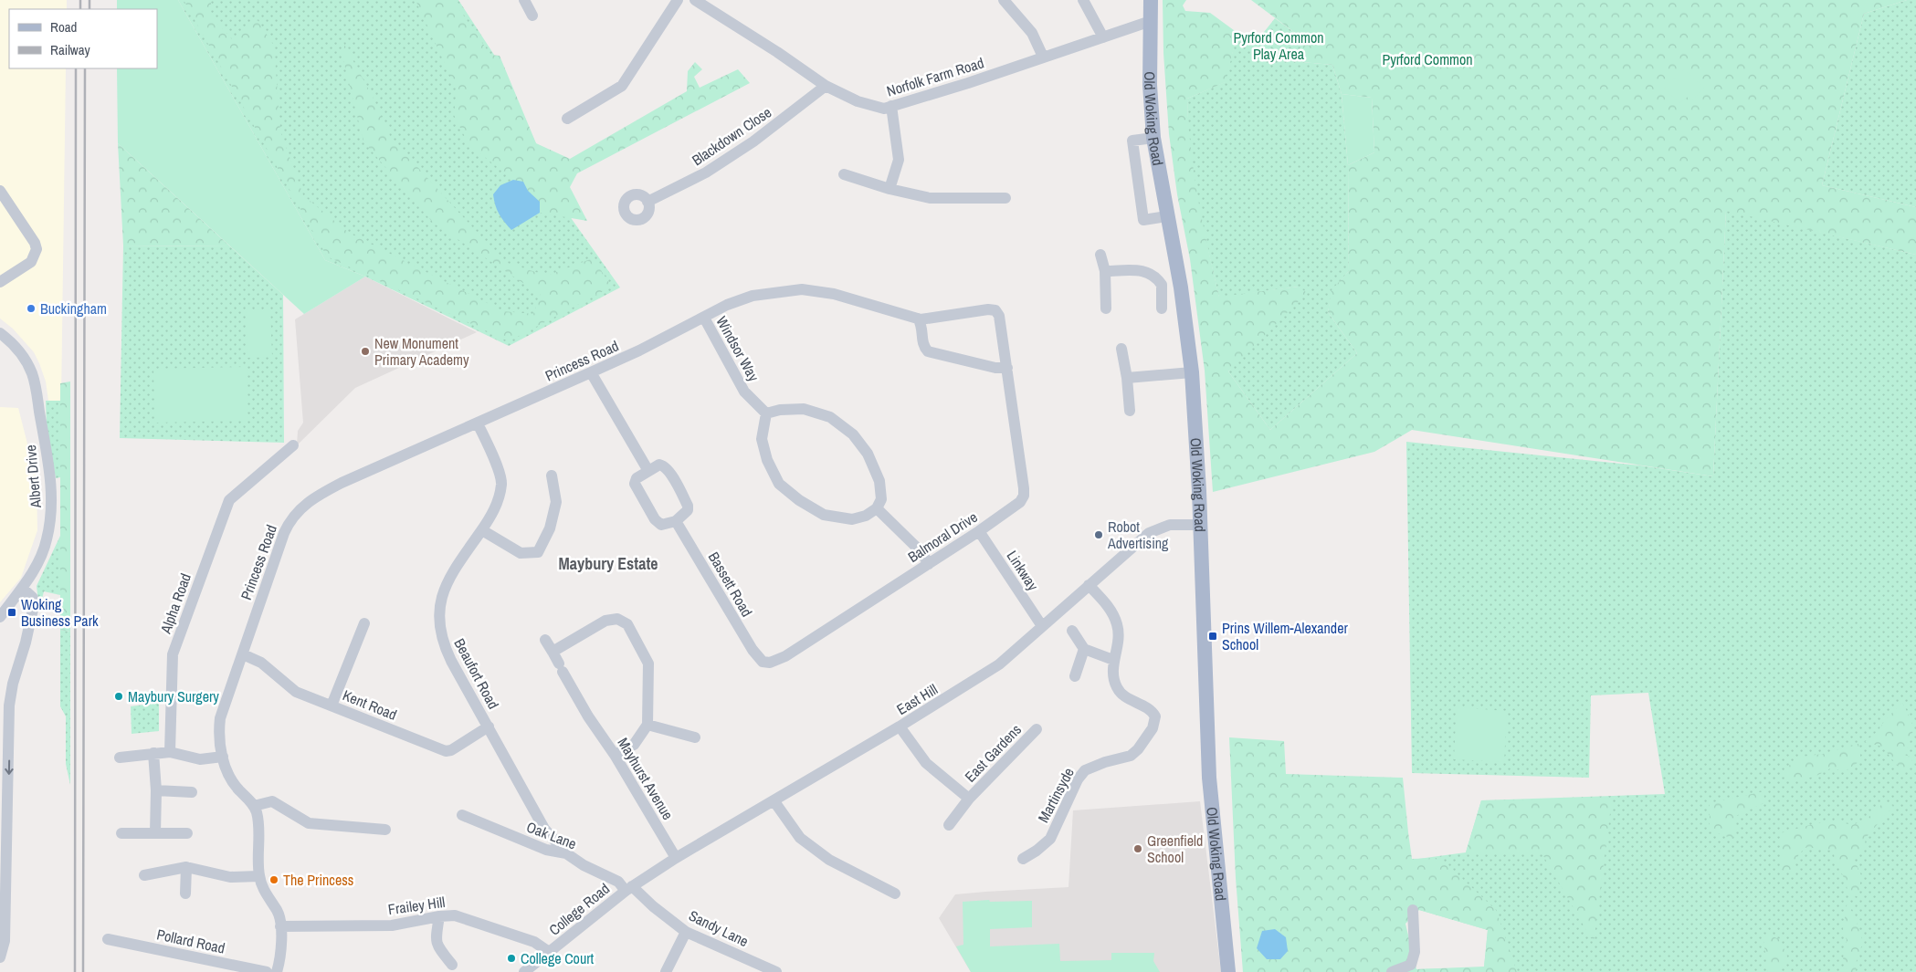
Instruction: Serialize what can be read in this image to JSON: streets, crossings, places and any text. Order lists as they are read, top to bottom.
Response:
{
  "streets": {
    "main road": ["Old Woking Road"],
    "street": [
      "Norfolk Farm Road",
      "Blackdown Close",
      "Windsor Way",
      "Princess Road",
      "Albert Drive",
      "Balmoral Drive",
      "Linkway",
      "Bassett Road",
      "Alpha Road",
      "Beaufort Road",
      "East Hill",
      "Kent Road",
      "East Gardens",
      "Mayhurst Avenue",
      "Martinsyde",
      "Oak Lane",
      "Frailey Hill",
      "College Road",
      "Sandy Lane",
      "Pollard Road"
    ]
  },
  "crossings": [
    ["Norfolk Farm Road", "Old Woking Road"],
    ["Norfolk Farm Road", "Blackdown Close"],
    ["Old Woking Road", "East Hill"],
    ["Windsor Way", "Princess Road"],
    ["Windsor Way", "Balmoral Drive"],
    ["Princess Road", "Balmoral Drive"],
    ["Princess Road", "Beaufort Road"],
    ["Princess Road", "Kent Road"],
    ["Princess Road", "Frailey Hill"],
    ["Balmoral Drive", "Linkway"],
    ["Balmoral Drive", "Bassett Road"],
    ["Linkway", "East Hill"],
    ["Beaufort Road", "Kent Road"],
    ["Beaufort Road", "Oak Lane"],
    ["East Hill", "East Gardens"],
    ["East Hill", "Mayhurst Avenue"],
    ["East Hill", "Martinsyde"],
    ["East Hill", "Oak Lane"],
    ["East Hill", "College Road"],
    ["East Hill", "Sandy Lane"],
    ["Oak Lane", "College Road"],
    ["Oak Lane", "Sandy Lane"],
    ["Frailey Hill", "College Road"],
    ["College Road", "Sandy Lane"]
  ],
  "districts": ["Maybury Estate"],
  "parks": ["Pyrford Common Play Area", "Pyrford Common"],
  "places": {
    "other": [
      "Buckingham",
      "New Monument Primary Academy",
      "Robot Advertising",
      "Maybury Surgery",
      "Greenfield School",
      "The Princess",
      "College Court"
    ],
    "transit": ["Woking Business Park", "Prins Willem-Alexander School"]
  },
  "legend": ["Road", "Railway"]
}
